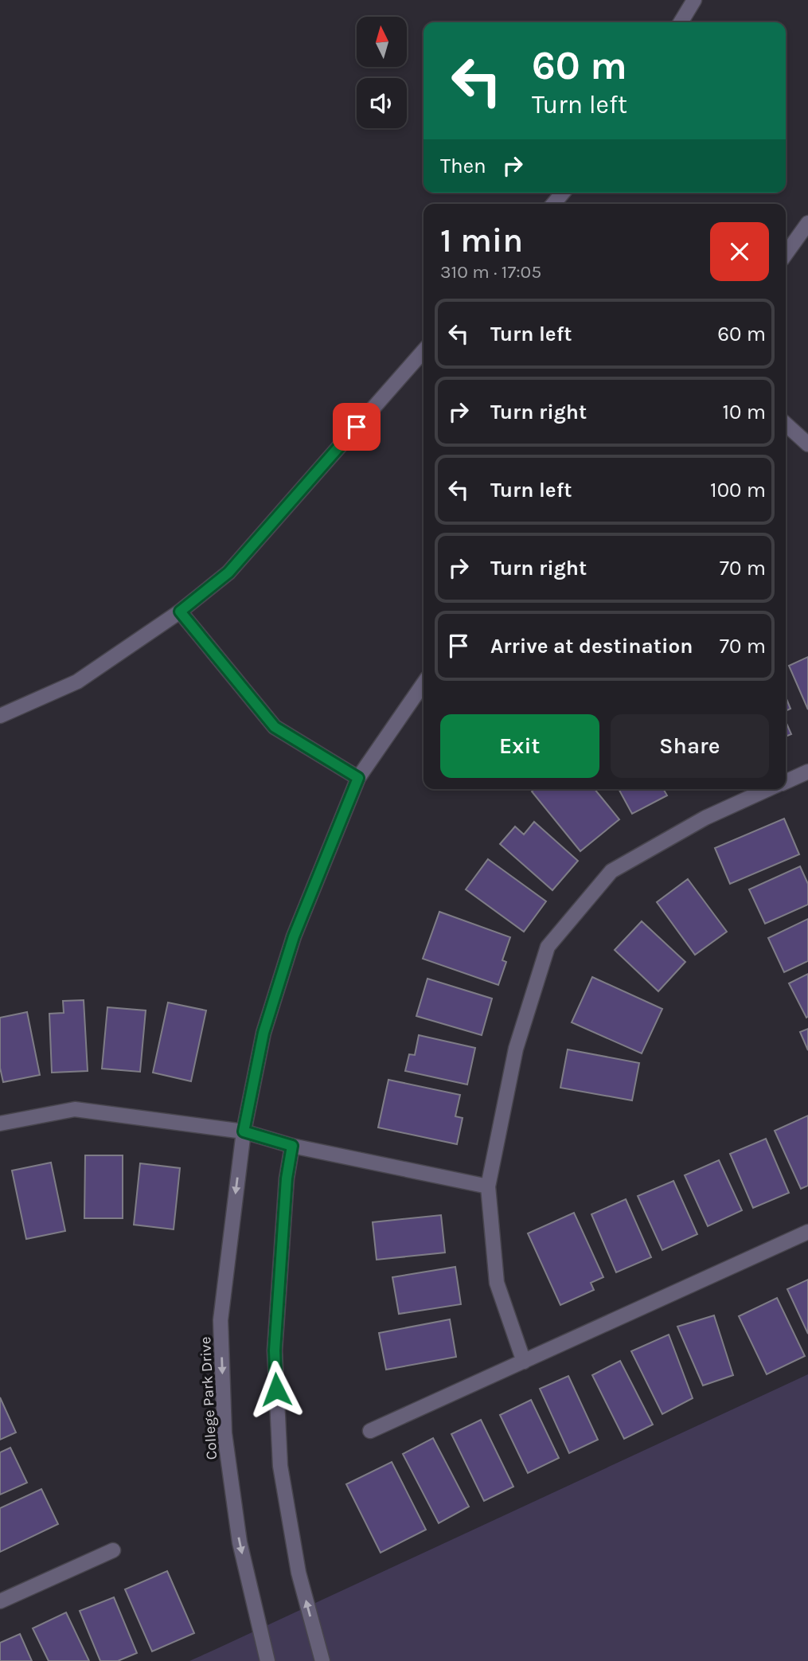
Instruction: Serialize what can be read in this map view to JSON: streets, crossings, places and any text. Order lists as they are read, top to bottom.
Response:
{
  "streets": {
    "street": ["College Park Drive"]
  },
  "north": "top",
  "page": {
    "turn": ["60 m", "Turn left"],
    "then": "Then",
    "heading": ["1 min", "310 m · 17:05"],
    "list": [
      {
        "name": "Turn left",
        "value": "60 m"
      },
      {
        "name": "Turn right",
        "value": "10 m"
      },
      {
        "name": "Turn left",
        "value": "100 m"
      },
      {
        "name": "Turn right",
        "value": "70 m"
      },
      {
        "name": "Arrive at destination",
        "value": "70 m"
      }
    ],
    "buttons": ["Exit", "Share"]
  }
}
